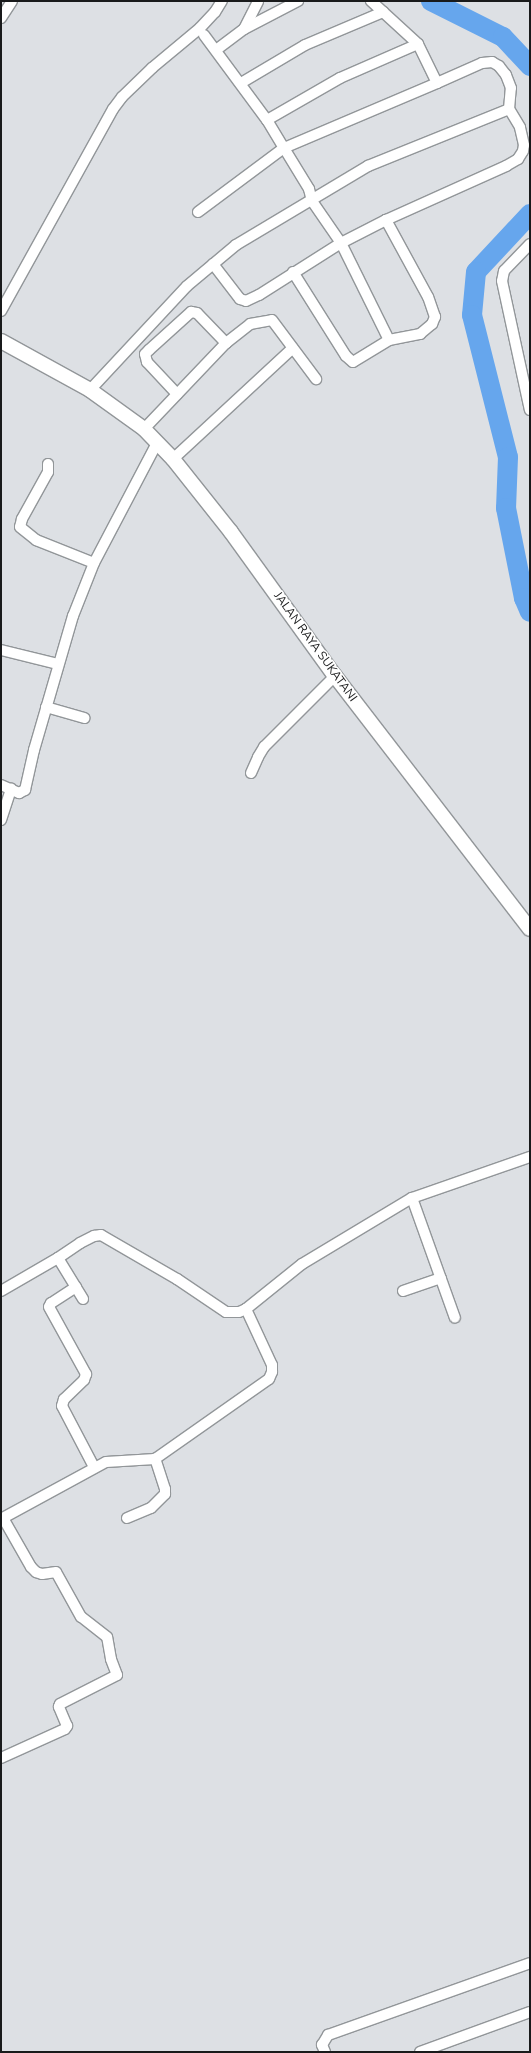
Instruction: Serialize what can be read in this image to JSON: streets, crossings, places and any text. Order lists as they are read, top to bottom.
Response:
{
  "streets": {
    "main road": ["JALAN RAYA SUKATANI"]
  }
}
